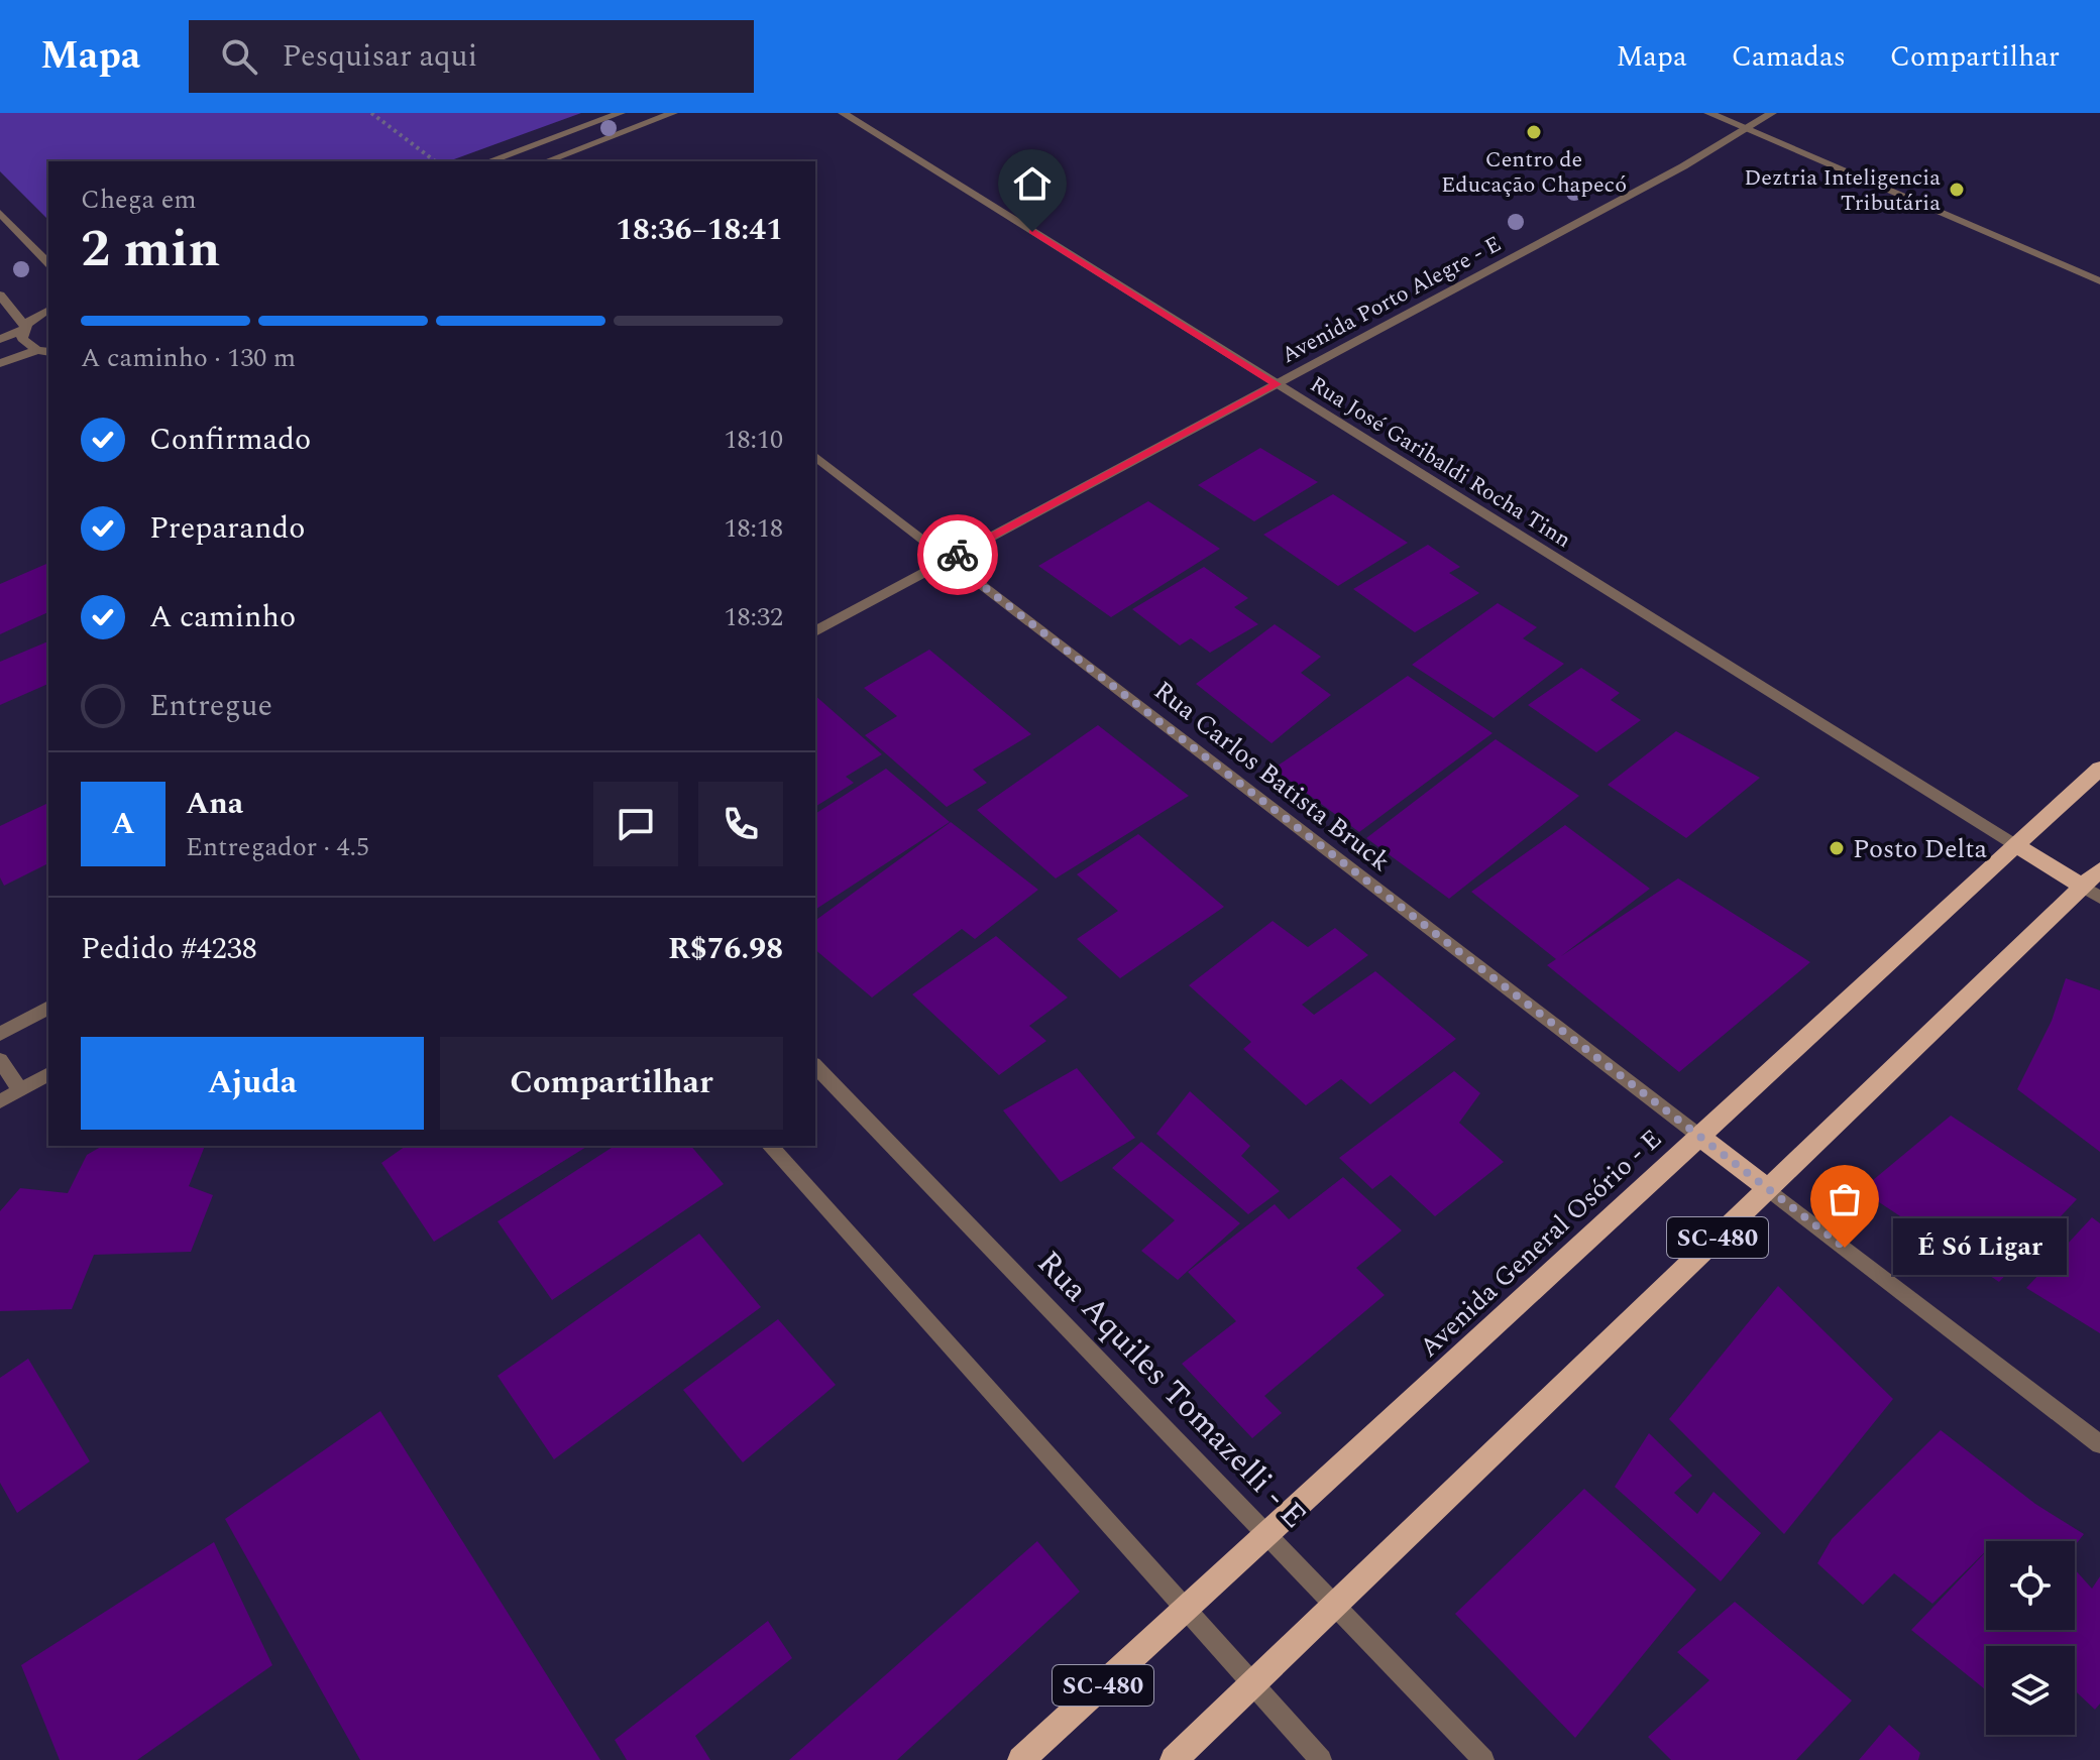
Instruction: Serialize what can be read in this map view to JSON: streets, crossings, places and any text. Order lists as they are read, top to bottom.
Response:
{
  "streets": {
    "main road": ["SC-480", "Avenida General Osório - E"],
    "street": [
      "Avenida Porto Alegre - E",
      "Rua José Garibaldi Rocha Tinn",
      "Rua Carlos Batista Bruck",
      "Rua Aquiles Tomazelli - E"
    ]
  },
  "crossings": [
    ["Avenida Porto Alegre - E", "Rua José Garibaldi Rocha Tinn"],
    ["Avenida Porto Alegre - E", "Rua Carlos Batista Bruck"],
    ["Rua José Garibaldi Rocha Tinn", "Avenida General Osório - E"],
    ["Rua Carlos Batista Bruck", "Avenida General Osório - E"],
    ["SC-480", "Rua Aquiles Tomazelli - E"],
    ["Avenida General Osório - E", "Rua Aquiles Tomazelli - E"]
  ],
  "places": [
    "Centro de Educação Chapecó",
    "Deztria Inteligencia Tributária",
    "Posto Delta",
    "É Só Ligar"
  ],
  "page": {
    "header": "Mapa",
    "search": "Pesquisar aqui",
    "nav": ["Mapa", "Camadas", "Compartilhar"],
    "heading": ["2 min", "Chega em", "18:36–18:41"],
    "panel": [
      "Ana",
      "Entregador · 4.5",
      "Pedido #4238",
      "R$76.98"
    ],
    "bar": "A caminho · 130 m",
    "list": [
      ["Confirmado", "18:10"],
      ["Preparando", "18:18"],
      ["A caminho", "18:32"],
      "Entregue"
    ],
    "round": "A",
    "buttons": ["Ajuda", "Compartilhar"],
    "bubble": "É Só Ligar"
  }
}
